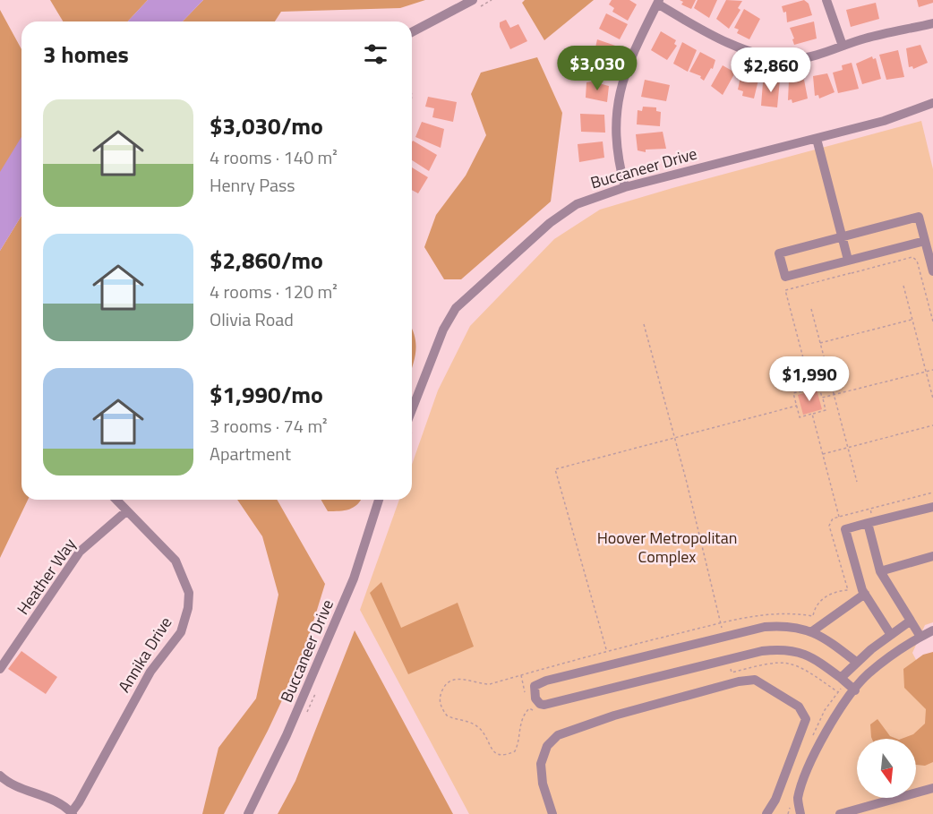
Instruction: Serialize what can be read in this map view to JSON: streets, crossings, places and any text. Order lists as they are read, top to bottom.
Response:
{
  "streets": {
    "street": ["Buccaneer Drive", "Heather Way", "Annika Drive"]
  },
  "crossings": [
    ["Heather Way", "Annika Drive"]
  ],
  "parks": ["Hoover Metropolitan Complex"],
  "north": "bottom",
  "page": {
    "heading": "3 homes",
    "price": ["$3,030", "$2,860", "$1,990"],
    "list": [
      {
        "name": "$3,030/mo",
        "note": "4 rooms · 140 m² · Henry Pass"
      },
      {
        "name": "$2,860/mo",
        "note": "4 rooms · 120 m² · Olivia Road"
      },
      {
        "name": "$1,990/mo",
        "note": "3 rooms · 74 m² · Apartment"
      }
    ]
  }
}
